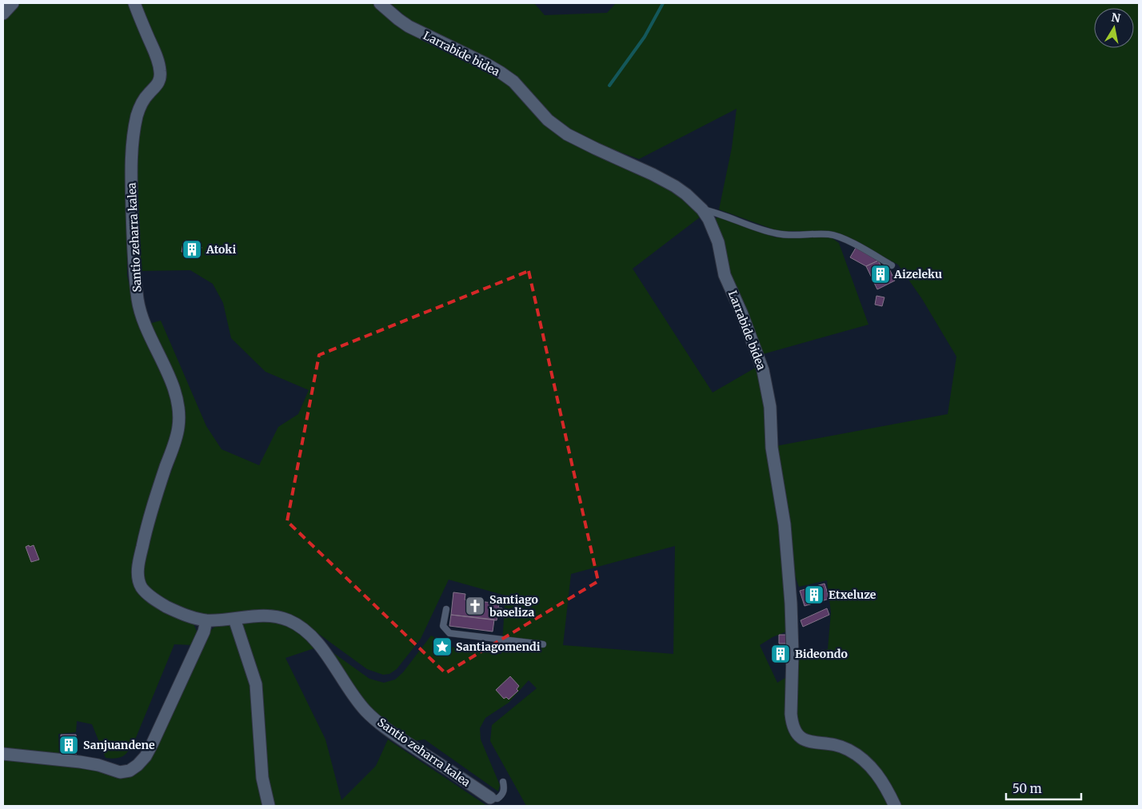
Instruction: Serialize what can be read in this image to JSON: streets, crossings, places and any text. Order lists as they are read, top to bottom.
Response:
{
  "streets": {
    "street": ["Larrabide bidea", "Santio zeharra kalea"]
  },
  "places": {
    "building": [
      "Atoki",
      "Aizeleku",
      "Etxeluze",
      "Bideondo",
      "Sanjuandene"
    ],
    "church": ["Santiago baseliza"],
    "place": ["Santiagomendi"]
  },
  "scale_bar": "50 m",
  "north": "top"
}
